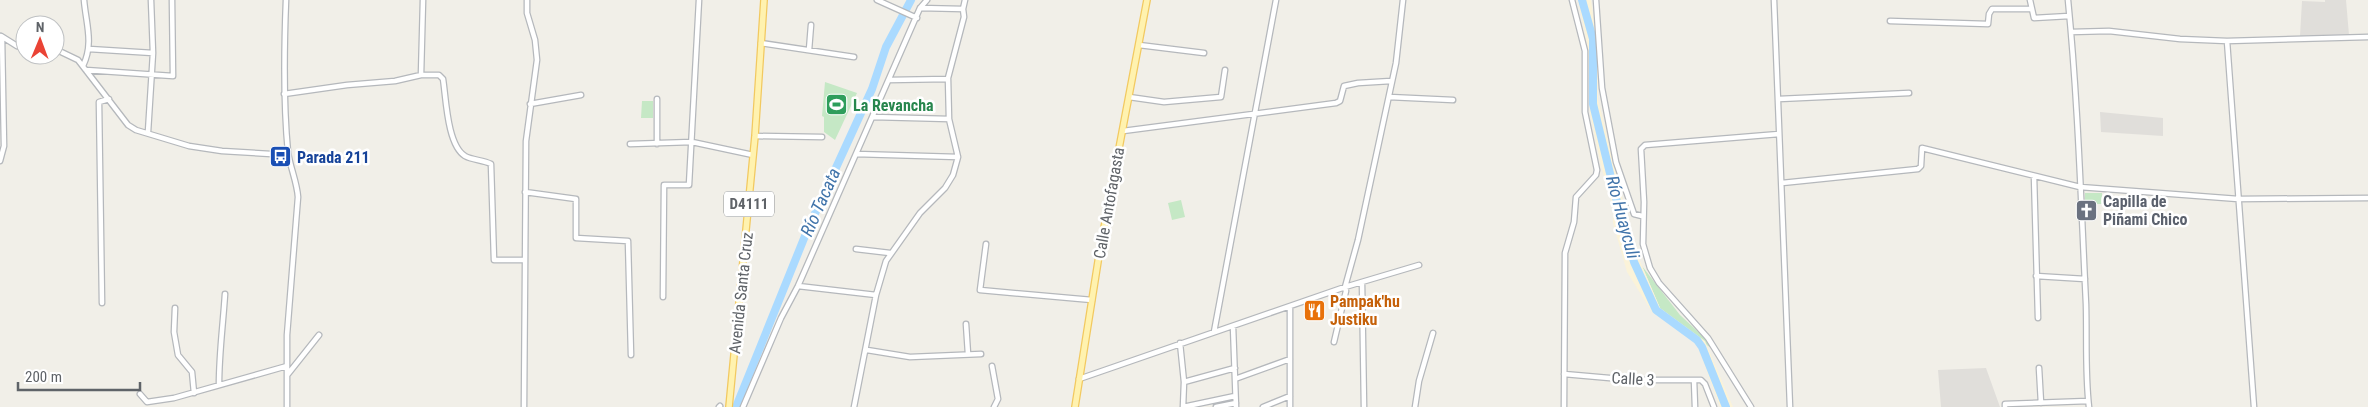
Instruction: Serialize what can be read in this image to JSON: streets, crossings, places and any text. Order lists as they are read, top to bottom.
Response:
{
  "streets": {
    "main road": ["Calle Antofagasta", "D4111", "Avenida Santa Cruz"],
    "street": ["Calle 3"]
  },
  "water": ["Río Tacata", "Río Huayculi"],
  "places": {
    "sports": ["La Revancha"],
    "bus stop": ["Parada 211"],
    "church": ["Capilla de Piñami Chico"],
    "restaurant": ["Pampak'hu Justiku"]
  },
  "scale_bar": "200 m",
  "north": "top"
}
